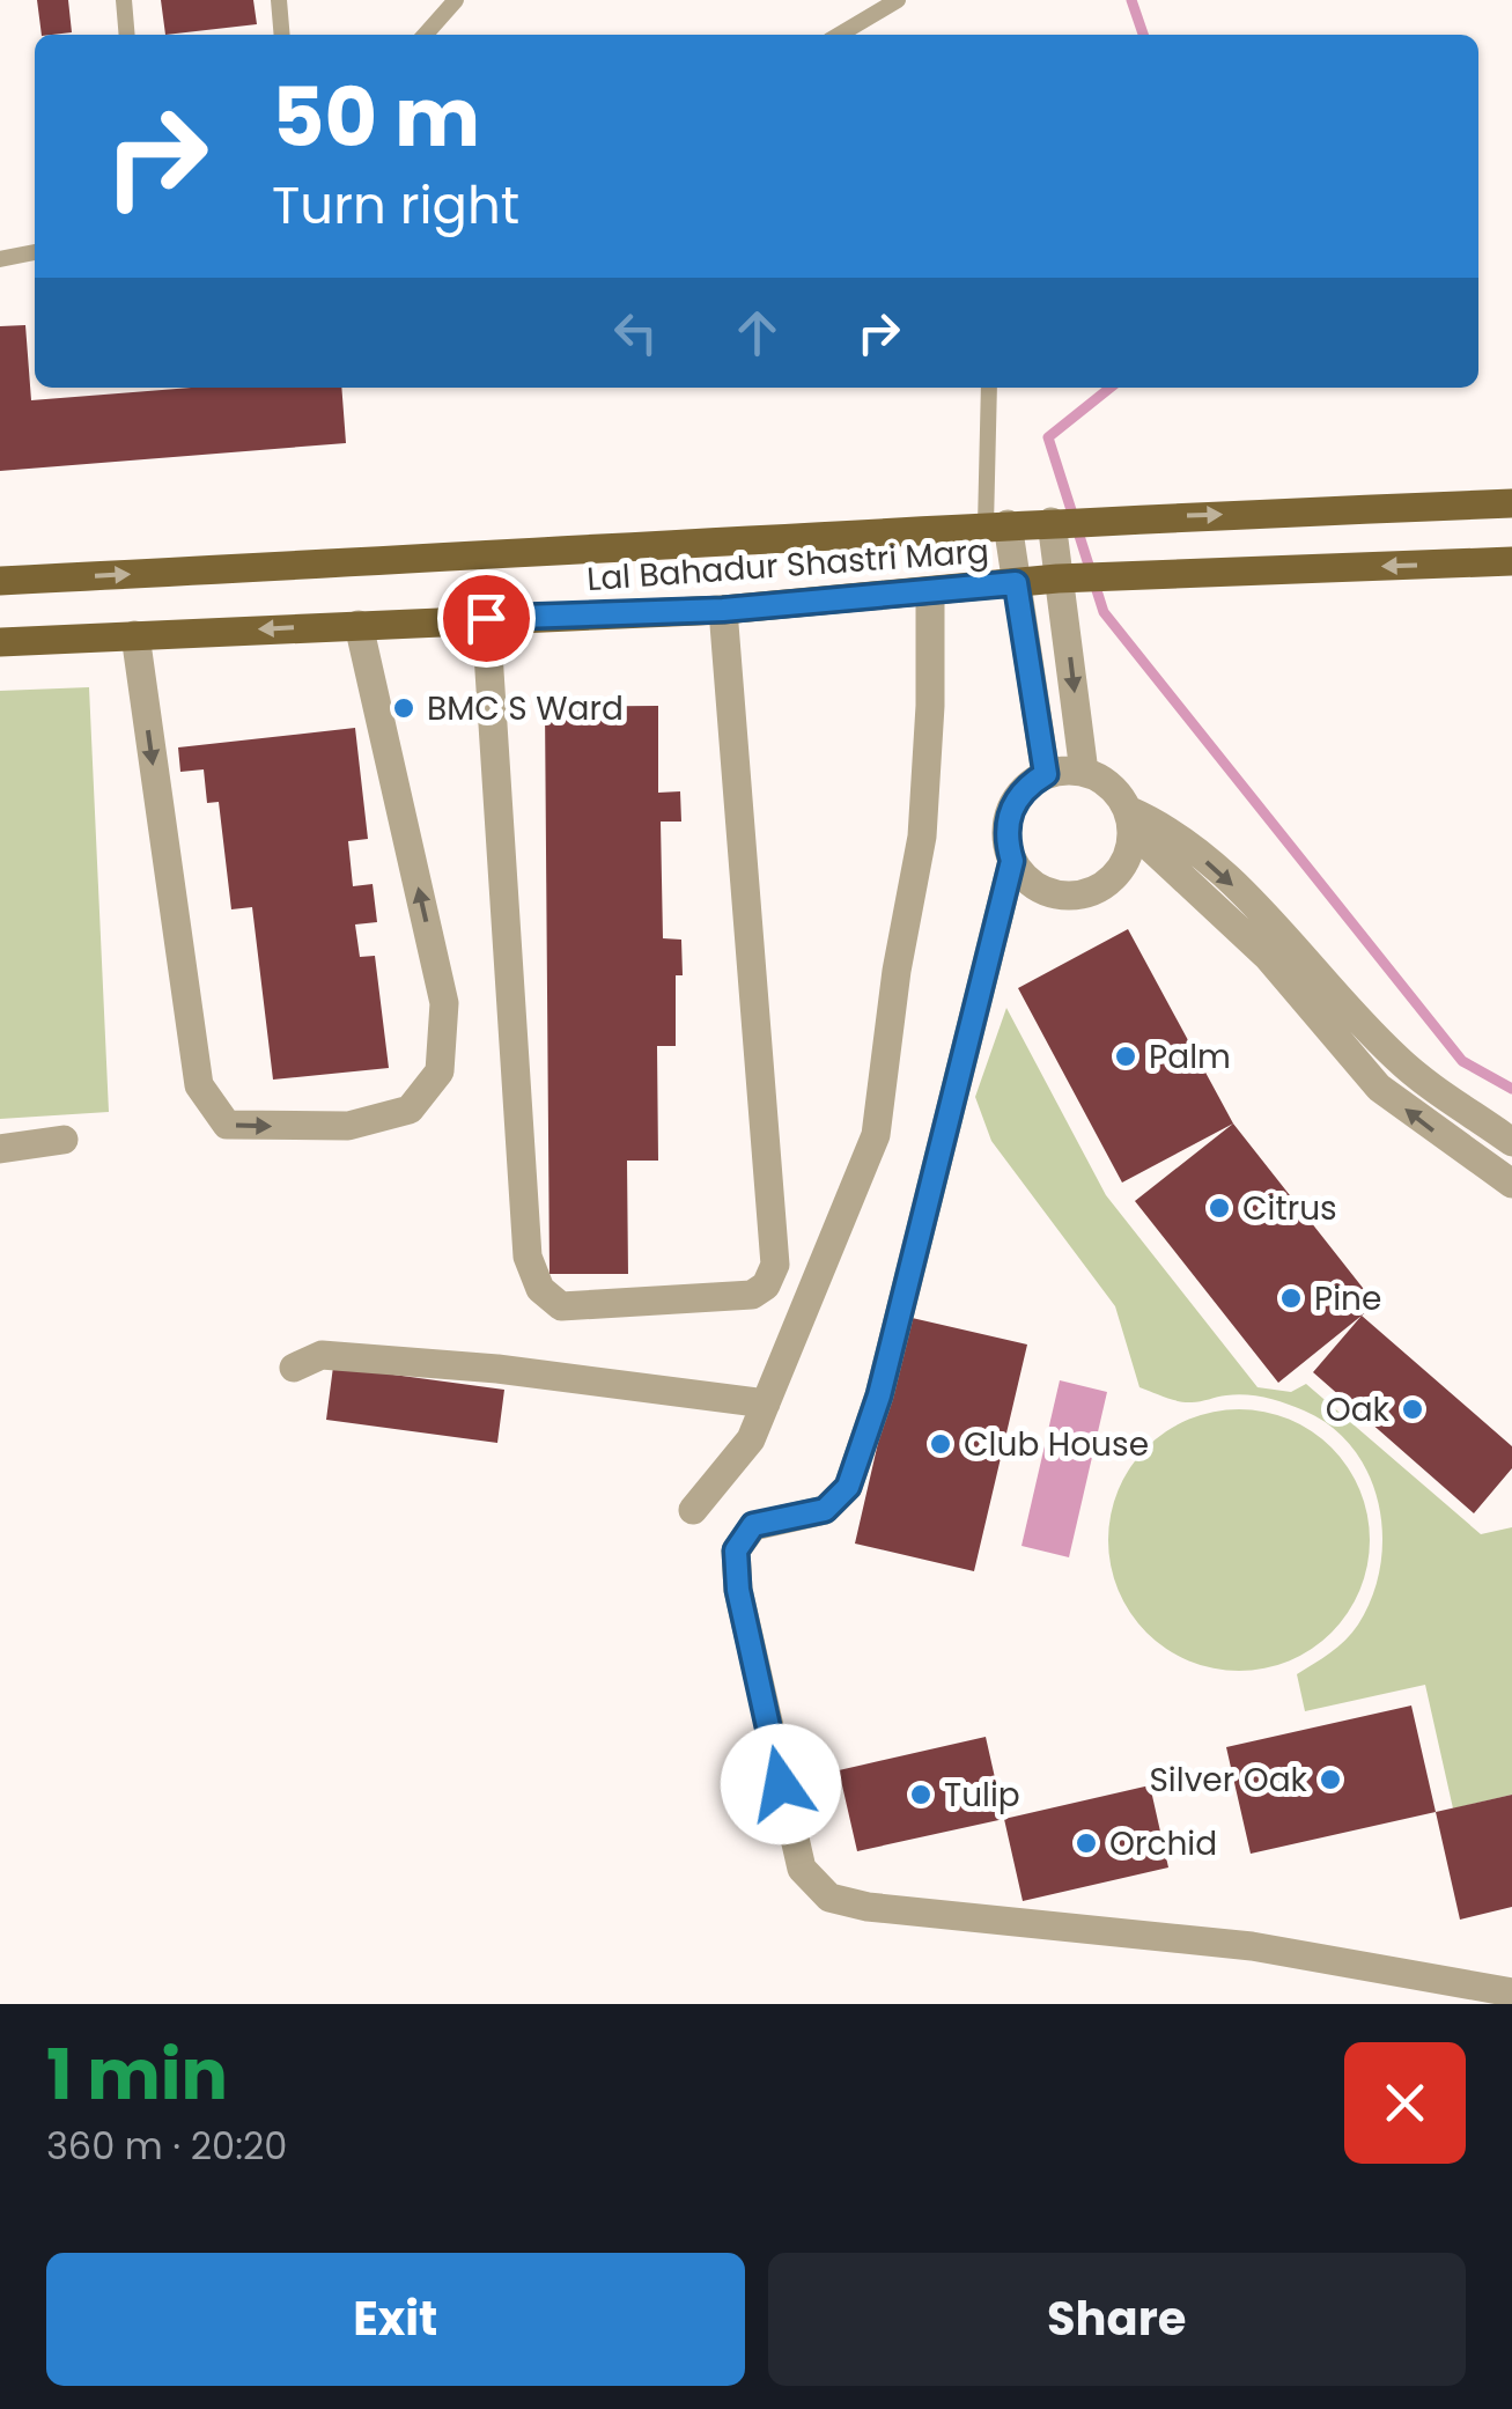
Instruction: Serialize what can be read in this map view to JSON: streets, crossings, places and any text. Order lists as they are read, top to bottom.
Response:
{
  "streets": {
    "main road": ["Lal Bahadur Shastri Marg"]
  },
  "places": [
    "BMC S Ward",
    "Palm",
    "Citrus",
    "Pine",
    "Oak",
    "Club House",
    "Silver Oak",
    "Tulip",
    "Orchid"
  ],
  "page": {
    "turn": ["50 m", "Turn right"],
    "heading": ["1 min", "360 m · 20:20"],
    "buttons": ["Exit", "Share"]
  }
}
